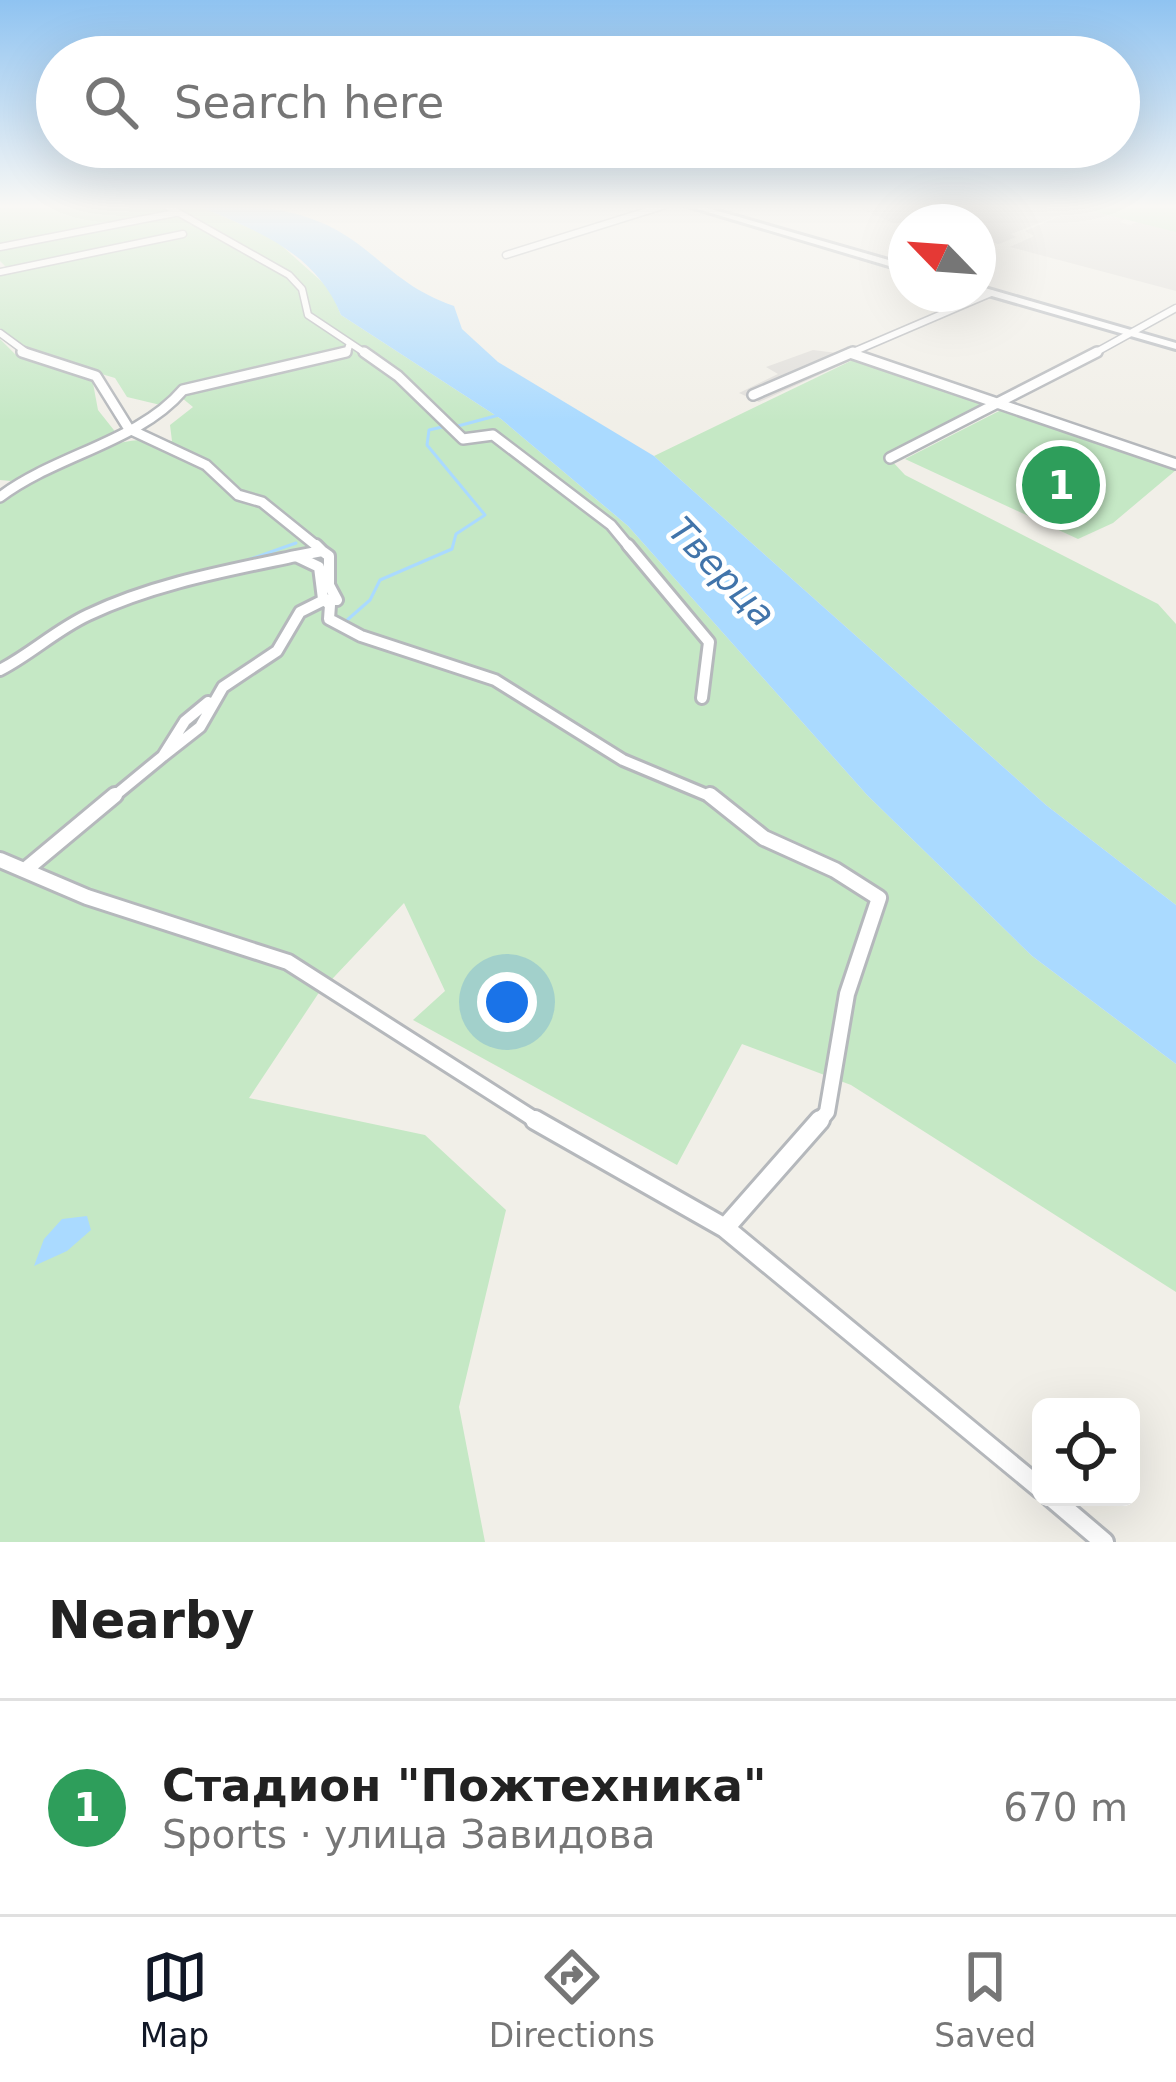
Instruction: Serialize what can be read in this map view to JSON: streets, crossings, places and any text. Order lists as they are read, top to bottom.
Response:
{
  "water": ["Тверца"],
  "north": "top left",
  "page": {
    "search": "Search here",
    "pins": "1",
    "heading": "Nearby",
    "list": [
      {
        "mark": "1",
        "name": "Стадион \"Пожтехника\"",
        "note": "Sports · улица Завидова",
        "value": "670 m"
      }
    ],
    "nav": ["Map", "Directions", "Saved"]
  }
}
